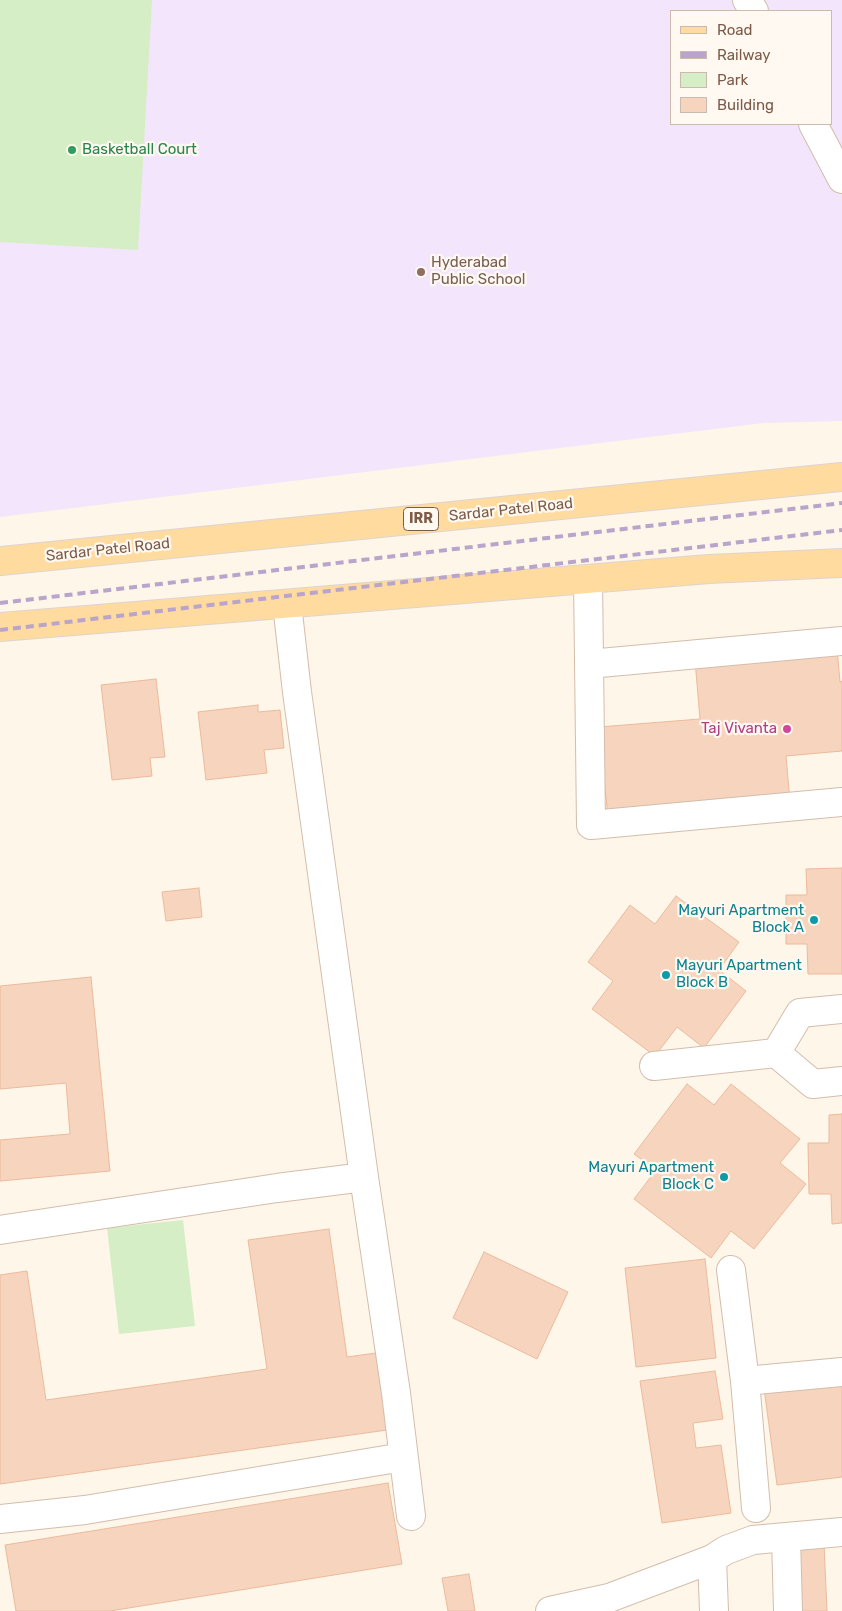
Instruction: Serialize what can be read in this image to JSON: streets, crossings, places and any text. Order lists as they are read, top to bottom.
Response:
{
  "streets": {
    "main road": ["Sardar Patel Road", "IRR"]
  },
  "places": [
    "Basketball Court",
    "Hyderabad Public School",
    "Taj Vivanta",
    "Mayuri Apartment Block A",
    "Mayuri Apartment Block B",
    "Mayuri Apartment Block C"
  ],
  "legend": [
    "Road",
    "Railway",
    "Park",
    "Building"
  ]
}
